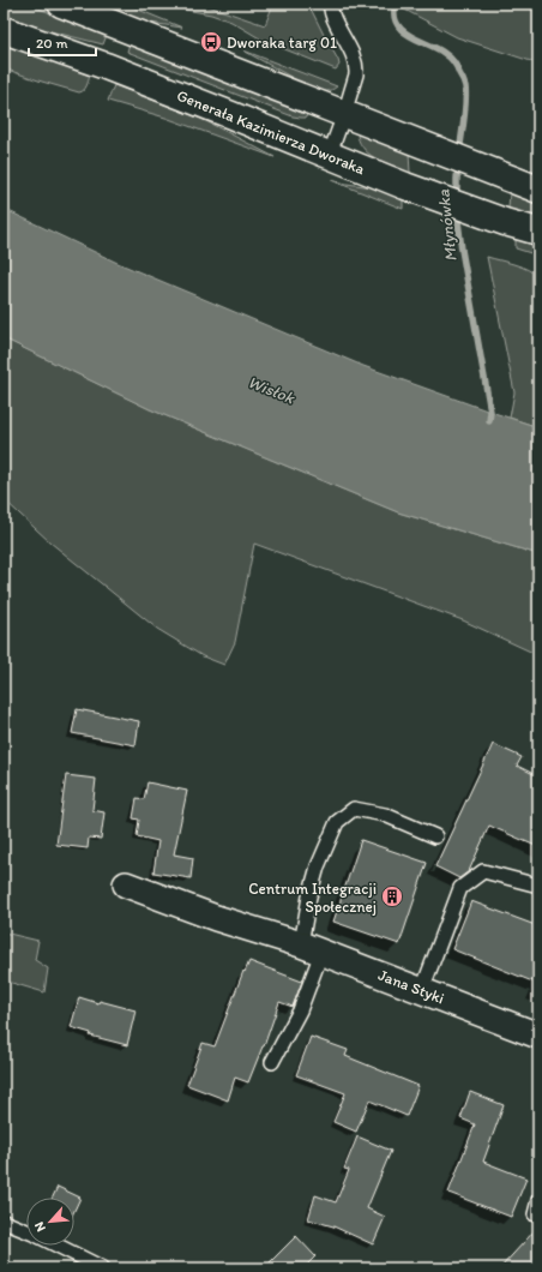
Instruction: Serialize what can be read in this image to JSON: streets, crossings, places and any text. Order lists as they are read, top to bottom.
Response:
{
  "streets": {
    "main road": ["Generała Kazimierza Dworaka"],
    "street": ["Jana Styki"]
  },
  "water": ["Młynówka", "Wisłok"],
  "places": {
    "bus stop": ["Dworaka targ 01"],
    "building": ["Centrum Integracji Społecznej"]
  },
  "scale_bar": "20 m",
  "north": "bottom left"
}
